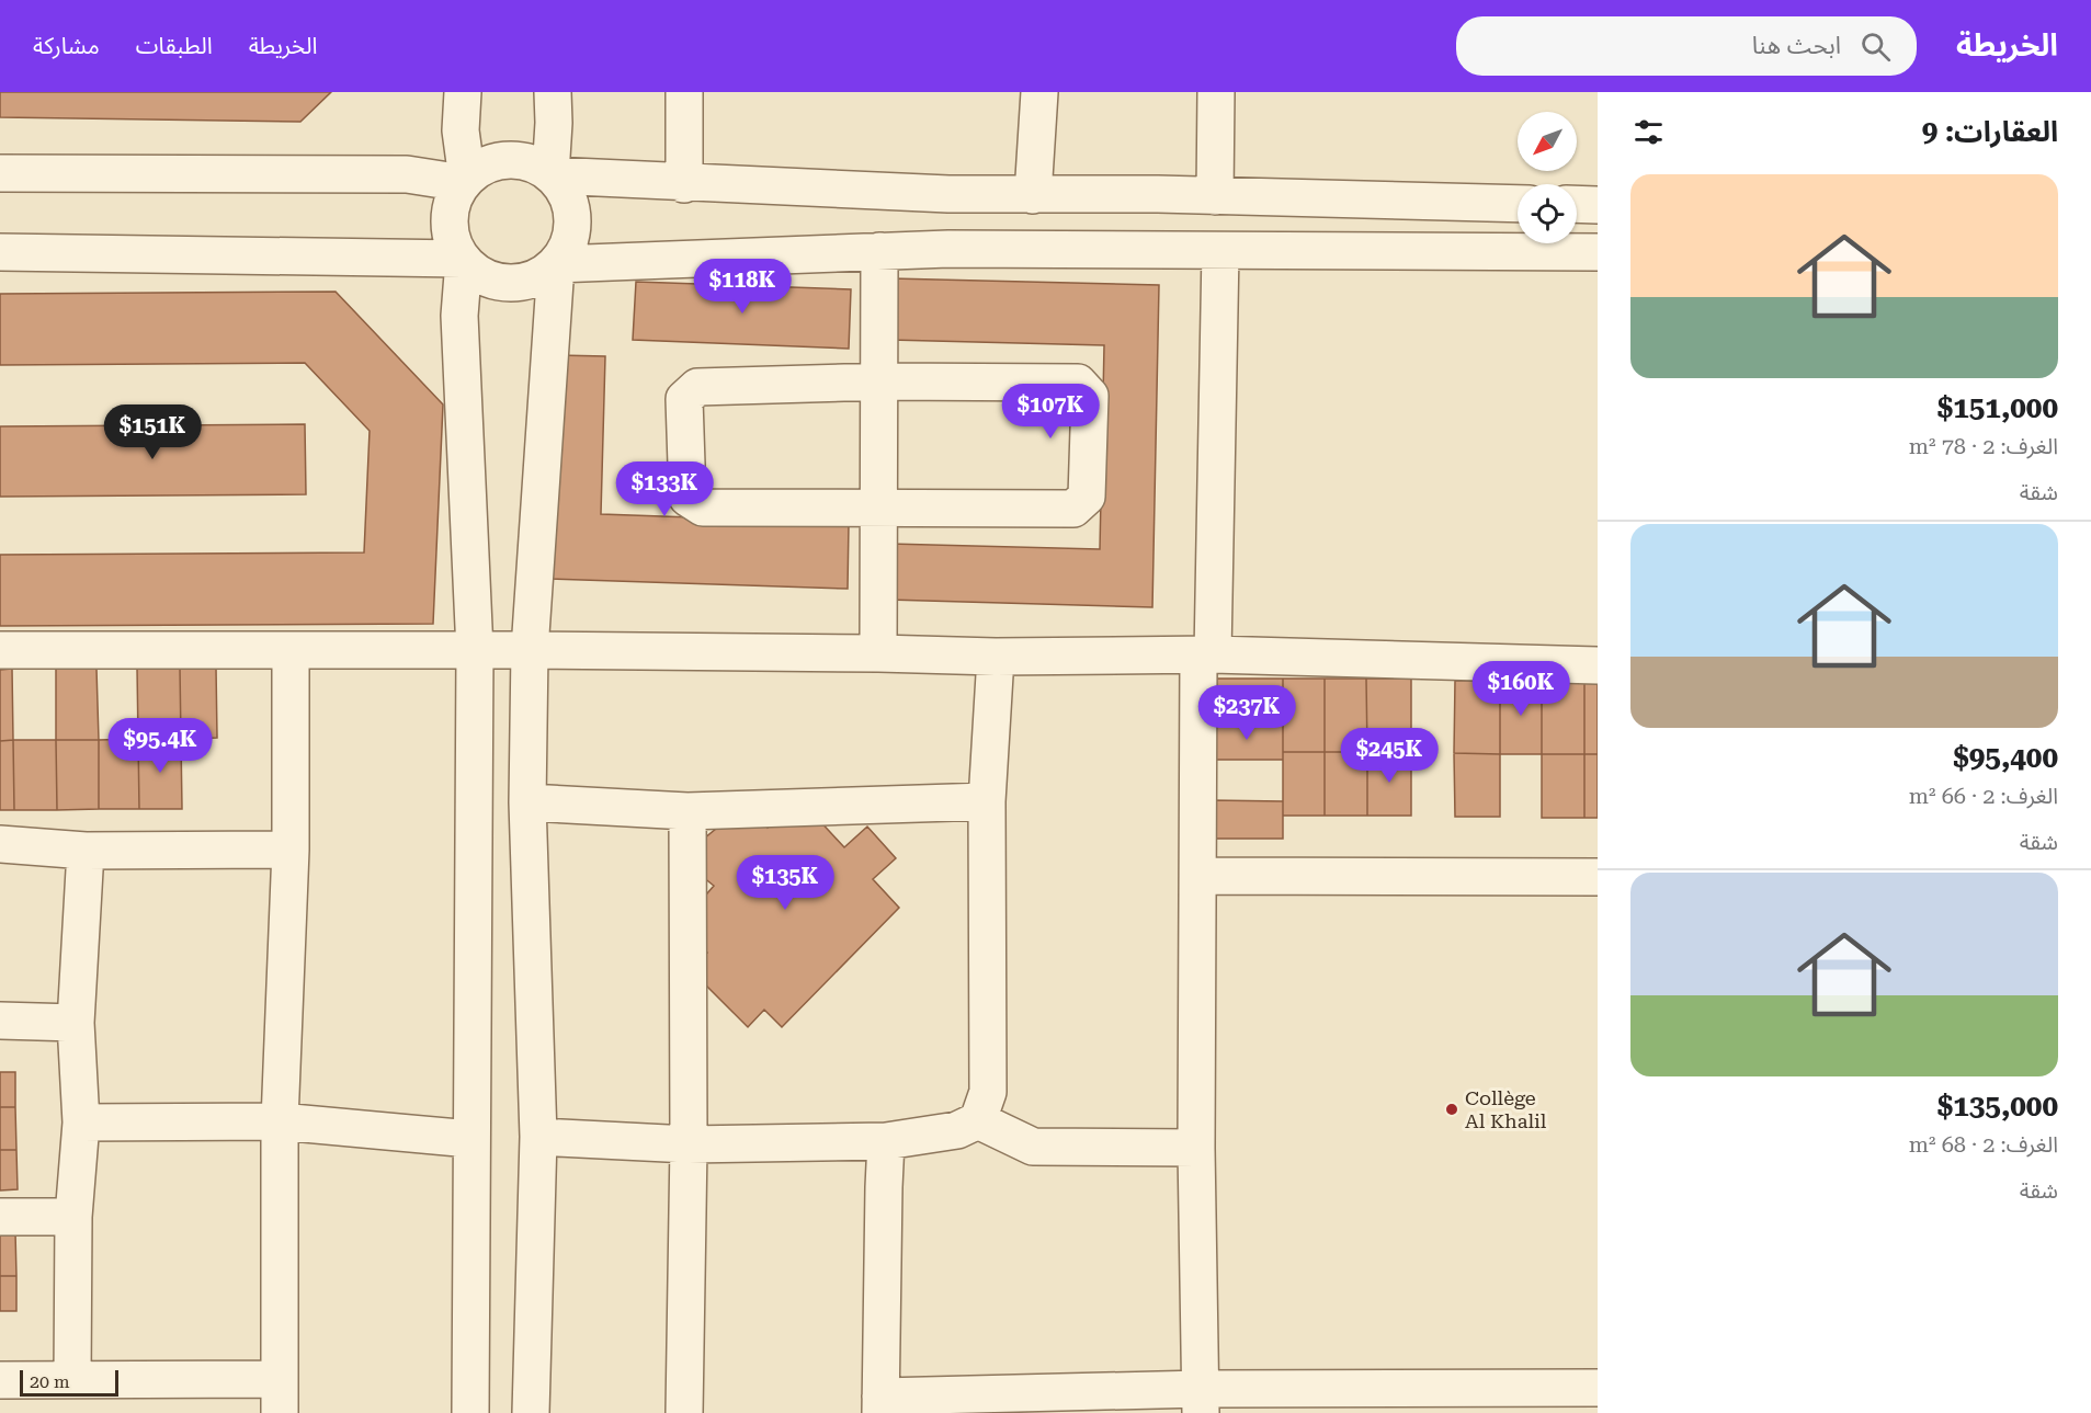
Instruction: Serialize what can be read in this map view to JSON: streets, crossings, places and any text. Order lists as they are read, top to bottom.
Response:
{
  "places": ["Collège Al Khalil"],
  "scale_bar": "20 m",
  "north": "bottom left",
  "page": {
    "header": "الخريطة",
    "search": "ابحث هنا",
    "nav": ["الخريطة", "الطبقات", "مشاركة"],
    "heading": "العقارات: 9",
    "list": [
      {
        "name": "$151,000",
        "note": "الغرف: 2 · 78 m² · شقة"
      },
      {
        "name": "$95,400",
        "note": "الغرف: 2 · 66 m² · شقة"
      },
      {
        "name": "$135,000",
        "note": "الغرف: 2 · 68 m² · شقة"
      }
    ],
    "price": [
      "$118K",
      "$107K",
      "$151K",
      "$133K",
      "$160K",
      "$237K",
      "$95.4K",
      "$245K",
      "$135K"
    ],
    "scale": "20 m"
  }
}
